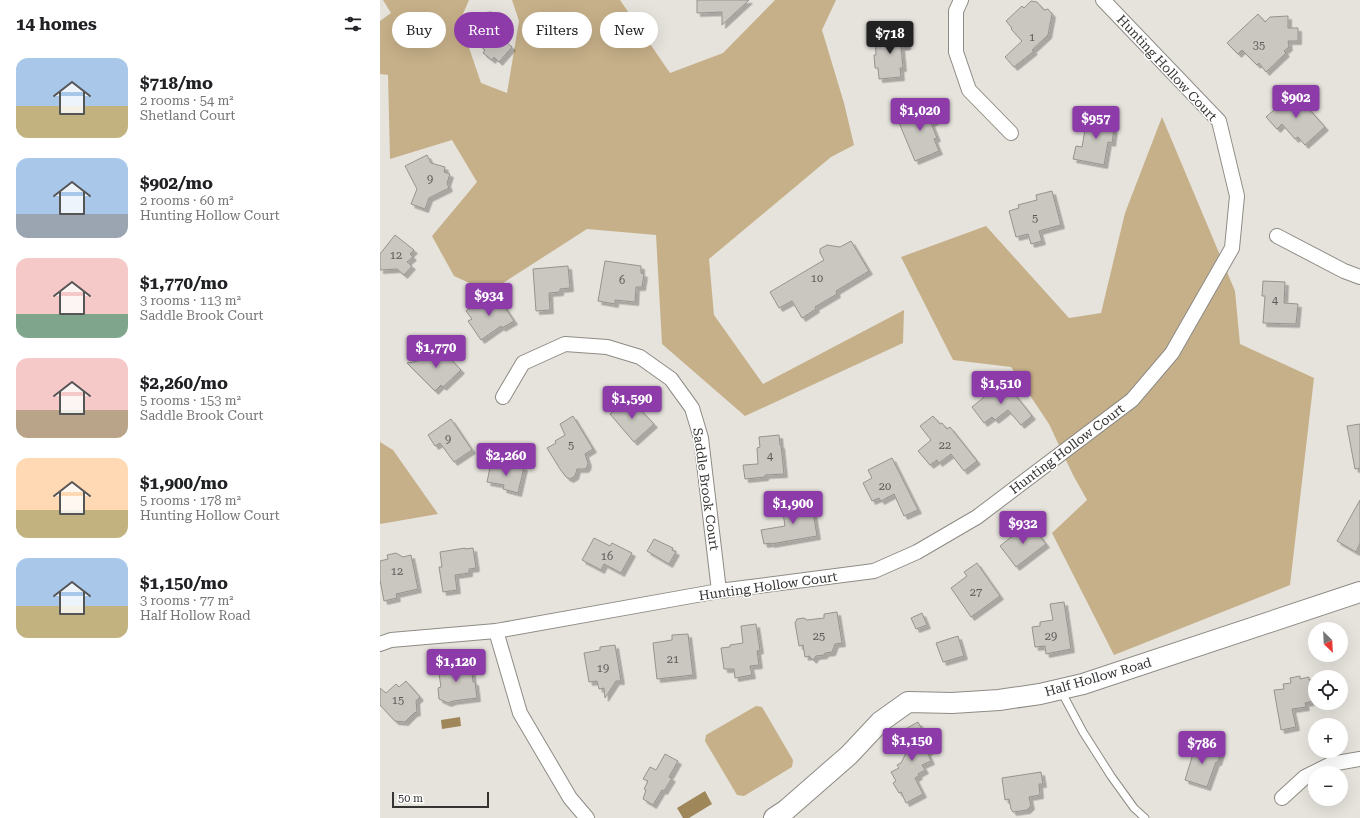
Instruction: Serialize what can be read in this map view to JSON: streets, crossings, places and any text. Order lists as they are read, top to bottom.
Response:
{
  "streets": {
    "street": ["Hunting Hollow Court", "Saddle Brook Court", "Half Hollow Road"]
  },
  "crossings": [
    ["Hunting Hollow Court", "Saddle Brook Court"]
  ],
  "house_numbers": [
    "1",
    "35",
    "9",
    "5",
    "12",
    "10",
    "6",
    "4",
    "9",
    "5",
    "22",
    "4",
    "20",
    "16",
    "12",
    "27",
    "25",
    "29",
    "21",
    "19",
    "15"
  ],
  "scale_bar": "50 m",
  "north": "bottom right",
  "page": {
    "heading": "14 homes",
    "chip": [
      "Buy",
      "Rent",
      "Filters",
      "New"
    ],
    "price": [
      "$718",
      "$902",
      "$1,020",
      "$957",
      "$934",
      "$1,770",
      "$1,510",
      "$1,590",
      "$2,260",
      "$1,900",
      "$932",
      "$1,120",
      "$1,150",
      "$786"
    ],
    "list": [
      {
        "name": "$718/mo",
        "note": "2 rooms · 54 m² · Shetland Court"
      },
      {
        "name": "$902/mo",
        "note": "2 rooms · 60 m² · Hunting Hollow Court"
      },
      {
        "name": "$1,770/mo",
        "note": "3 rooms · 113 m² · Saddle Brook Court"
      },
      {
        "name": "$2,260/mo",
        "note": "5 rooms · 153 m² · Saddle Brook Court"
      },
      {
        "name": "$1,900/mo",
        "note": "5 rooms · 178 m² · Hunting Hollow Court"
      },
      {
        "name": "$1,150/mo",
        "note": "3 rooms · 77 m² · Half Hollow Road"
      }
    ],
    "map_buttons": ["+", "−"],
    "scale": "50 m"
  }
}
